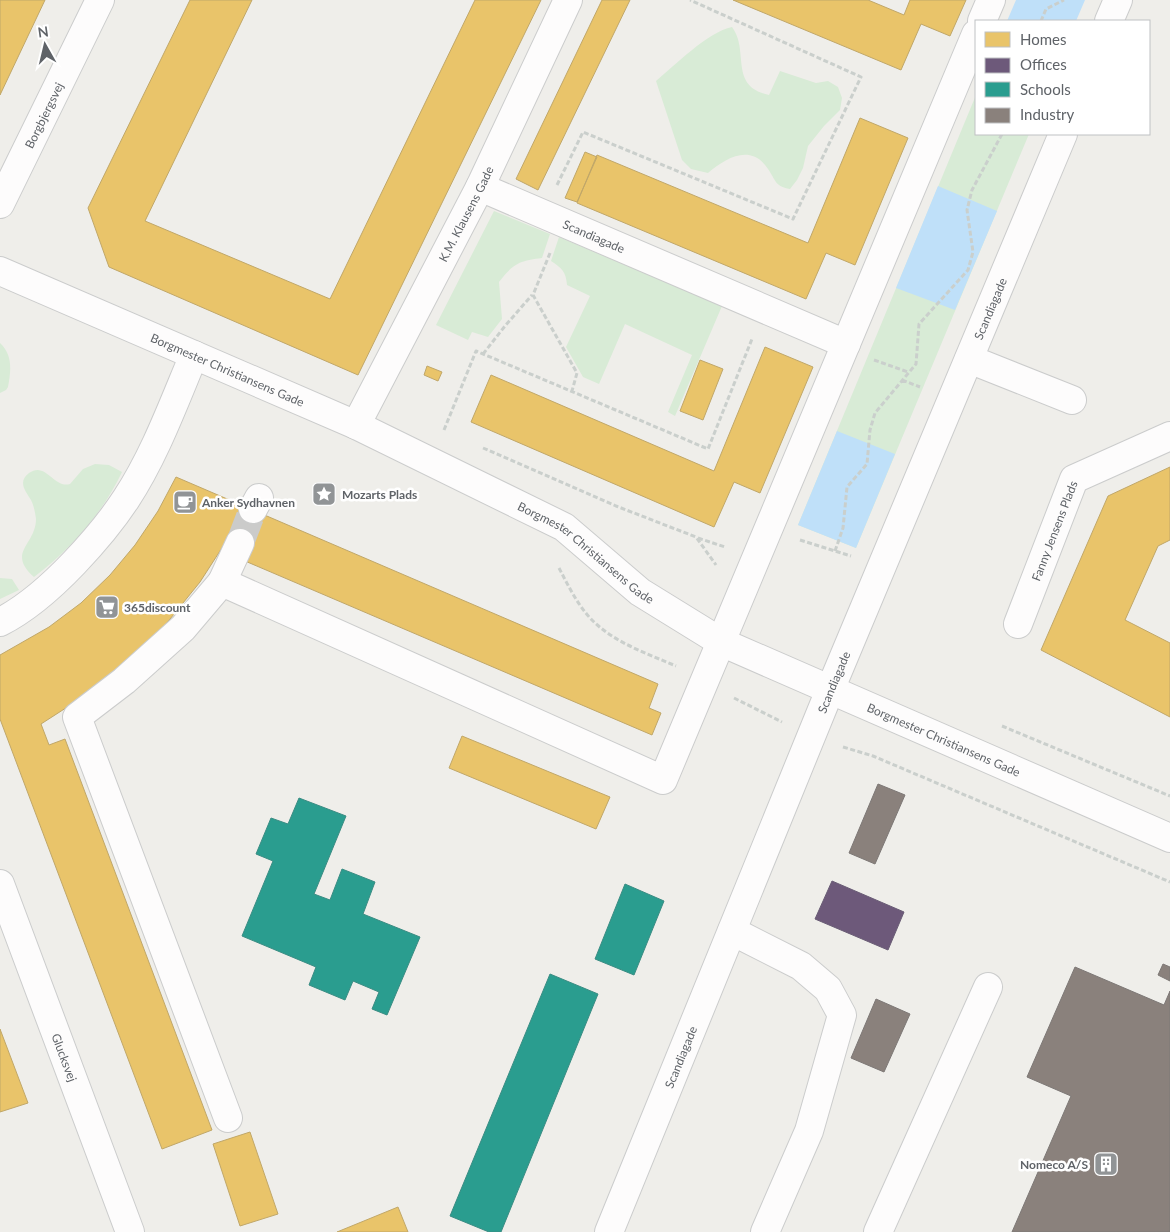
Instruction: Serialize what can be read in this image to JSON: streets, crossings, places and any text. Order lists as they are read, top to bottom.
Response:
{
  "streets": {
    "street": [
      "Borgbjergsvej",
      "K.M. Klausens Gade",
      "Scandiagade",
      "Borgmester Christiansens Gade",
      "Fanny Jensens Plads",
      "Glucksvej"
    ]
  },
  "crossings": [
    ["K.M. Klausens Gade", "Scandiagade"],
    ["K.M. Klausens Gade", "Borgmester Christiansens Gade"],
    ["Scandiagade", "Borgmester Christiansens Gade"]
  ],
  "places": {
    "place": ["Mozarts Plads"],
    "cafe": ["Anker Sydhavnen"],
    "supermarket": ["365discount"],
    "building": ["Nomeco A/S"]
  },
  "legend": [
    "Homes",
    "Offices",
    "Schools",
    "Industry"
  ],
  "north": "top"
}
